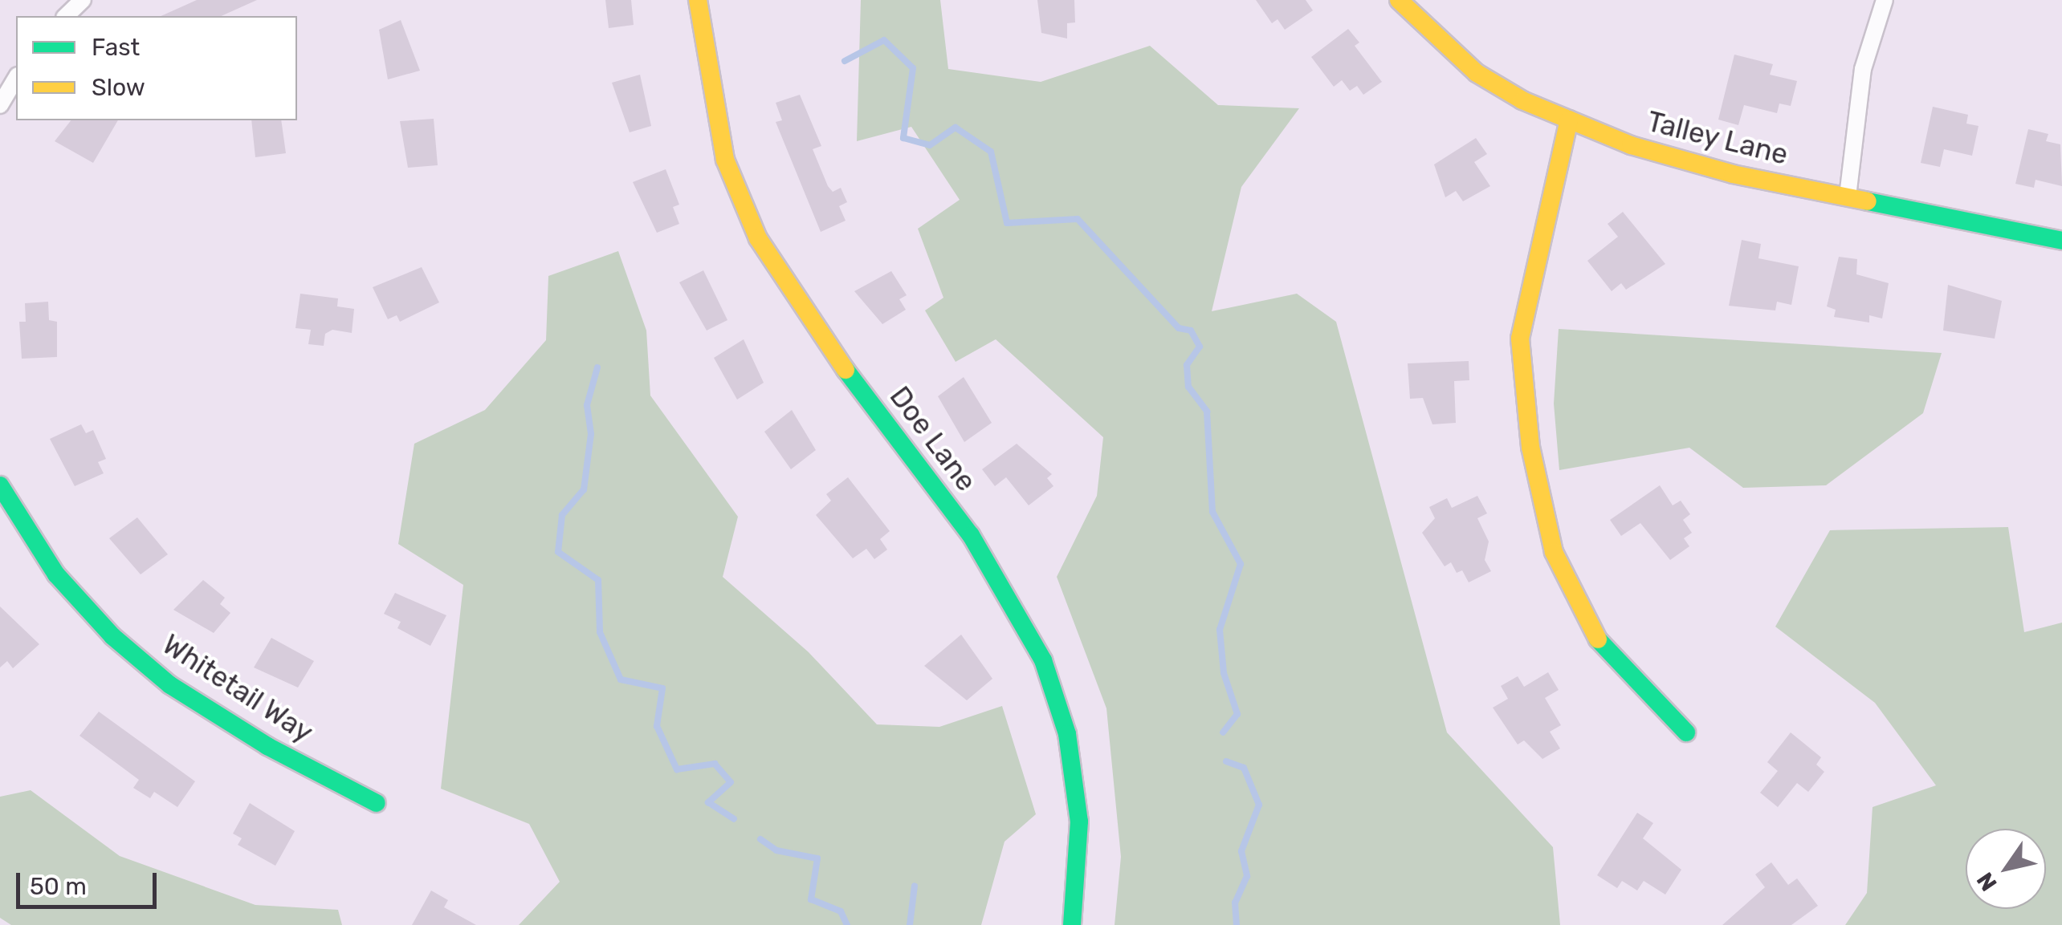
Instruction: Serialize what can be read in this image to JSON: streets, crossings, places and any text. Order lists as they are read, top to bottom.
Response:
{
  "streets": {
    "street": ["Talley Lane", "Doe Lane", "Whitetail Way"]
  },
  "legend": ["Fast", "Slow"],
  "scale_bar": "50 m",
  "north": "bottom left"
}
